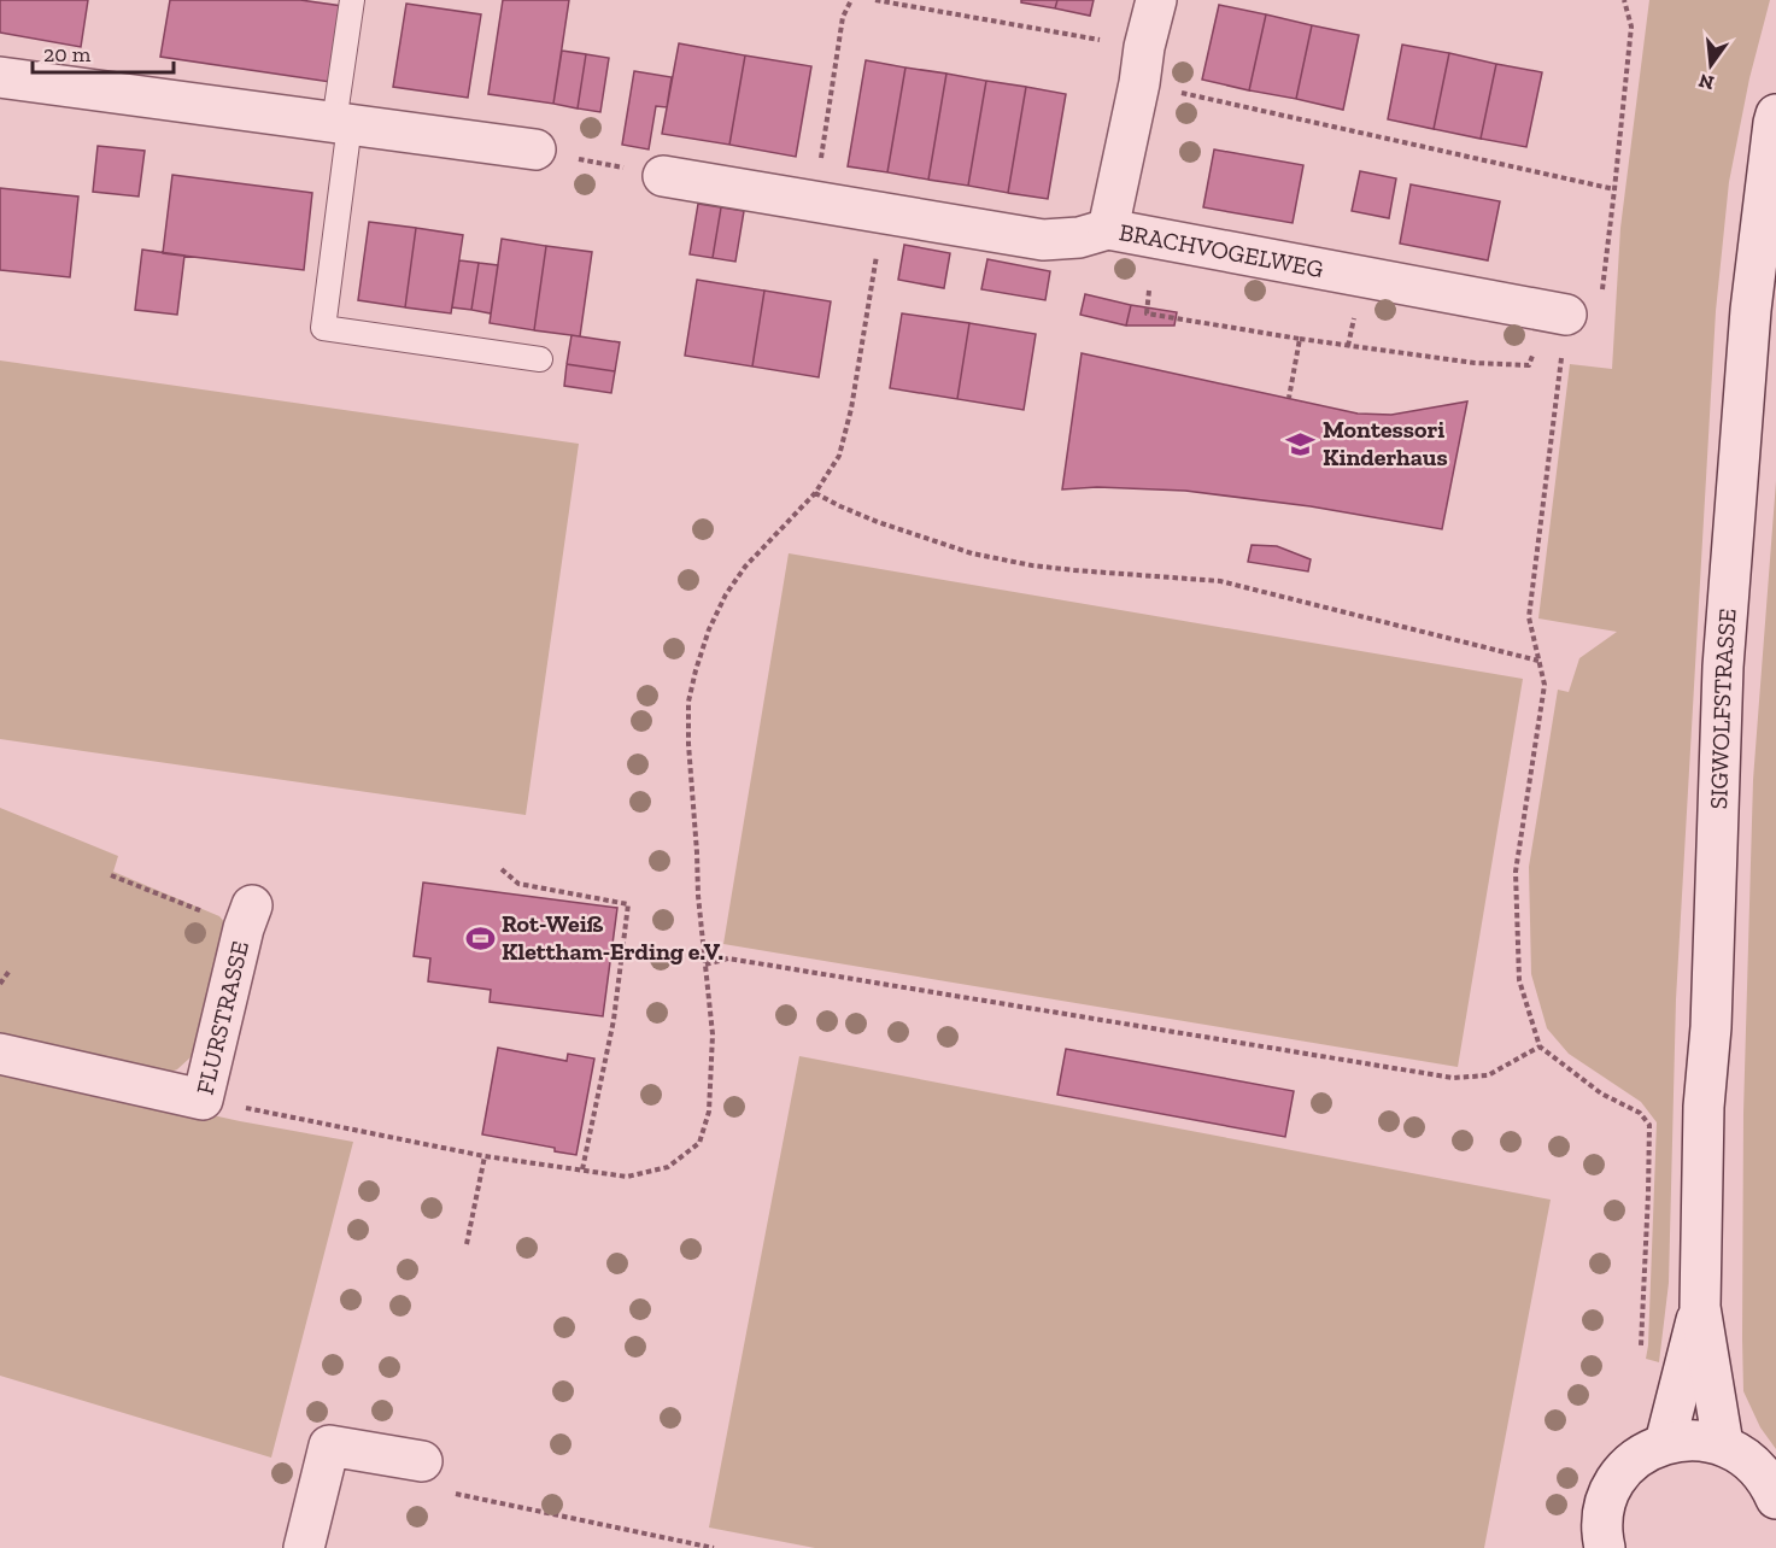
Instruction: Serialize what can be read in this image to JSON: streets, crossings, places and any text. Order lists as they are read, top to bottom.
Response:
{
  "streets": {
    "street": ["BRACHVOGELWEG", "SIGWOLFSTRASSE", "FLURSTRASSE"]
  },
  "places": {
    "school or university": ["Montessori Kinderhaus"],
    "sports": ["Rot-Weiß Klettham-Erding e.V."]
  },
  "scale_bar": "20 m",
  "north": "bottom"
}
